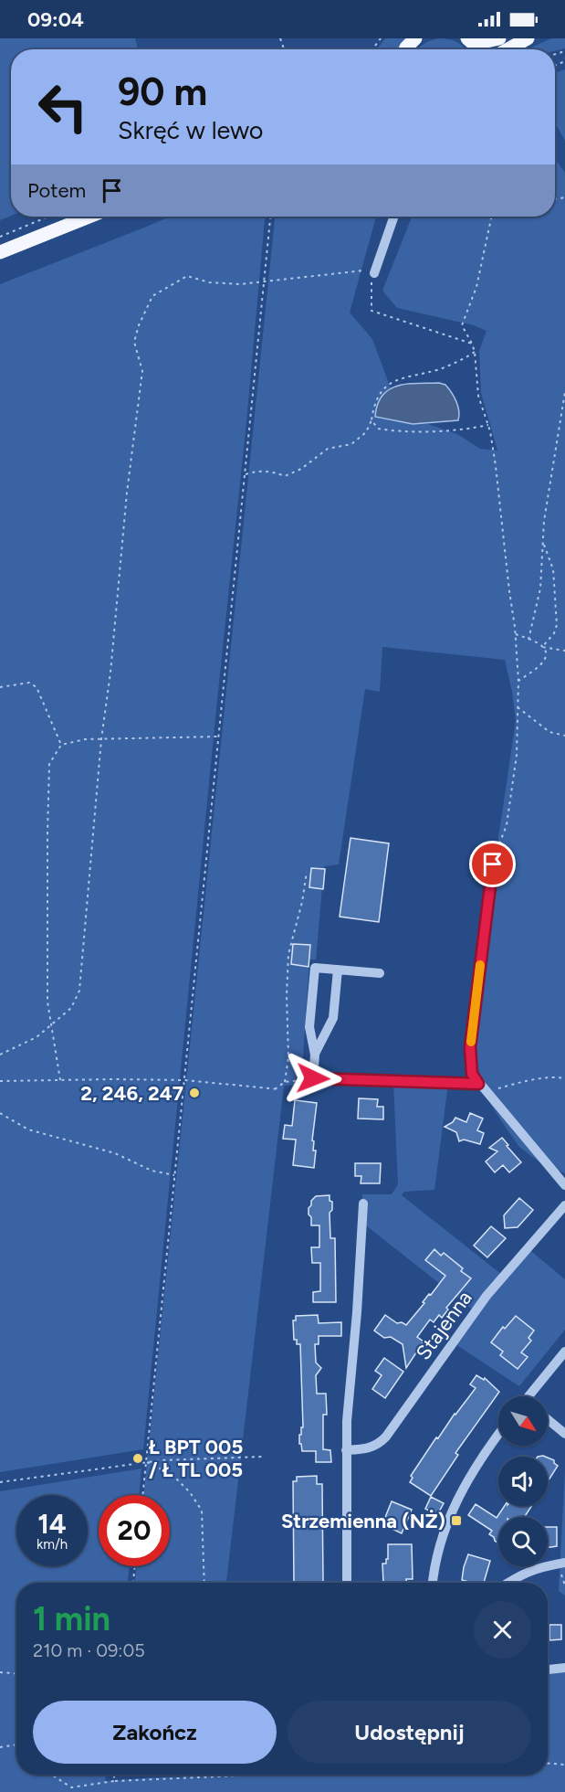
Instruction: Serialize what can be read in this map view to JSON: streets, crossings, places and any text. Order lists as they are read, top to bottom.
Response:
{
  "streets": {
    "street": ["Stajenna"]
  },
  "places": {
    "other": ["2, 246, 247", "Ł BPT 005 / Ł TL 005"],
    "transit": ["Strzemienna (NŻ)"]
  },
  "north": "bottom right",
  "page": {
    "status": "09:04",
    "turn": ["90 m", "Skręć w lewo"],
    "then": "Potem",
    "speed": "14 km/h",
    "limit": "20",
    "heading": ["1 min", "210 m · 09:05"],
    "buttons": ["Zakończ", "Udostępnij"]
  }
}
